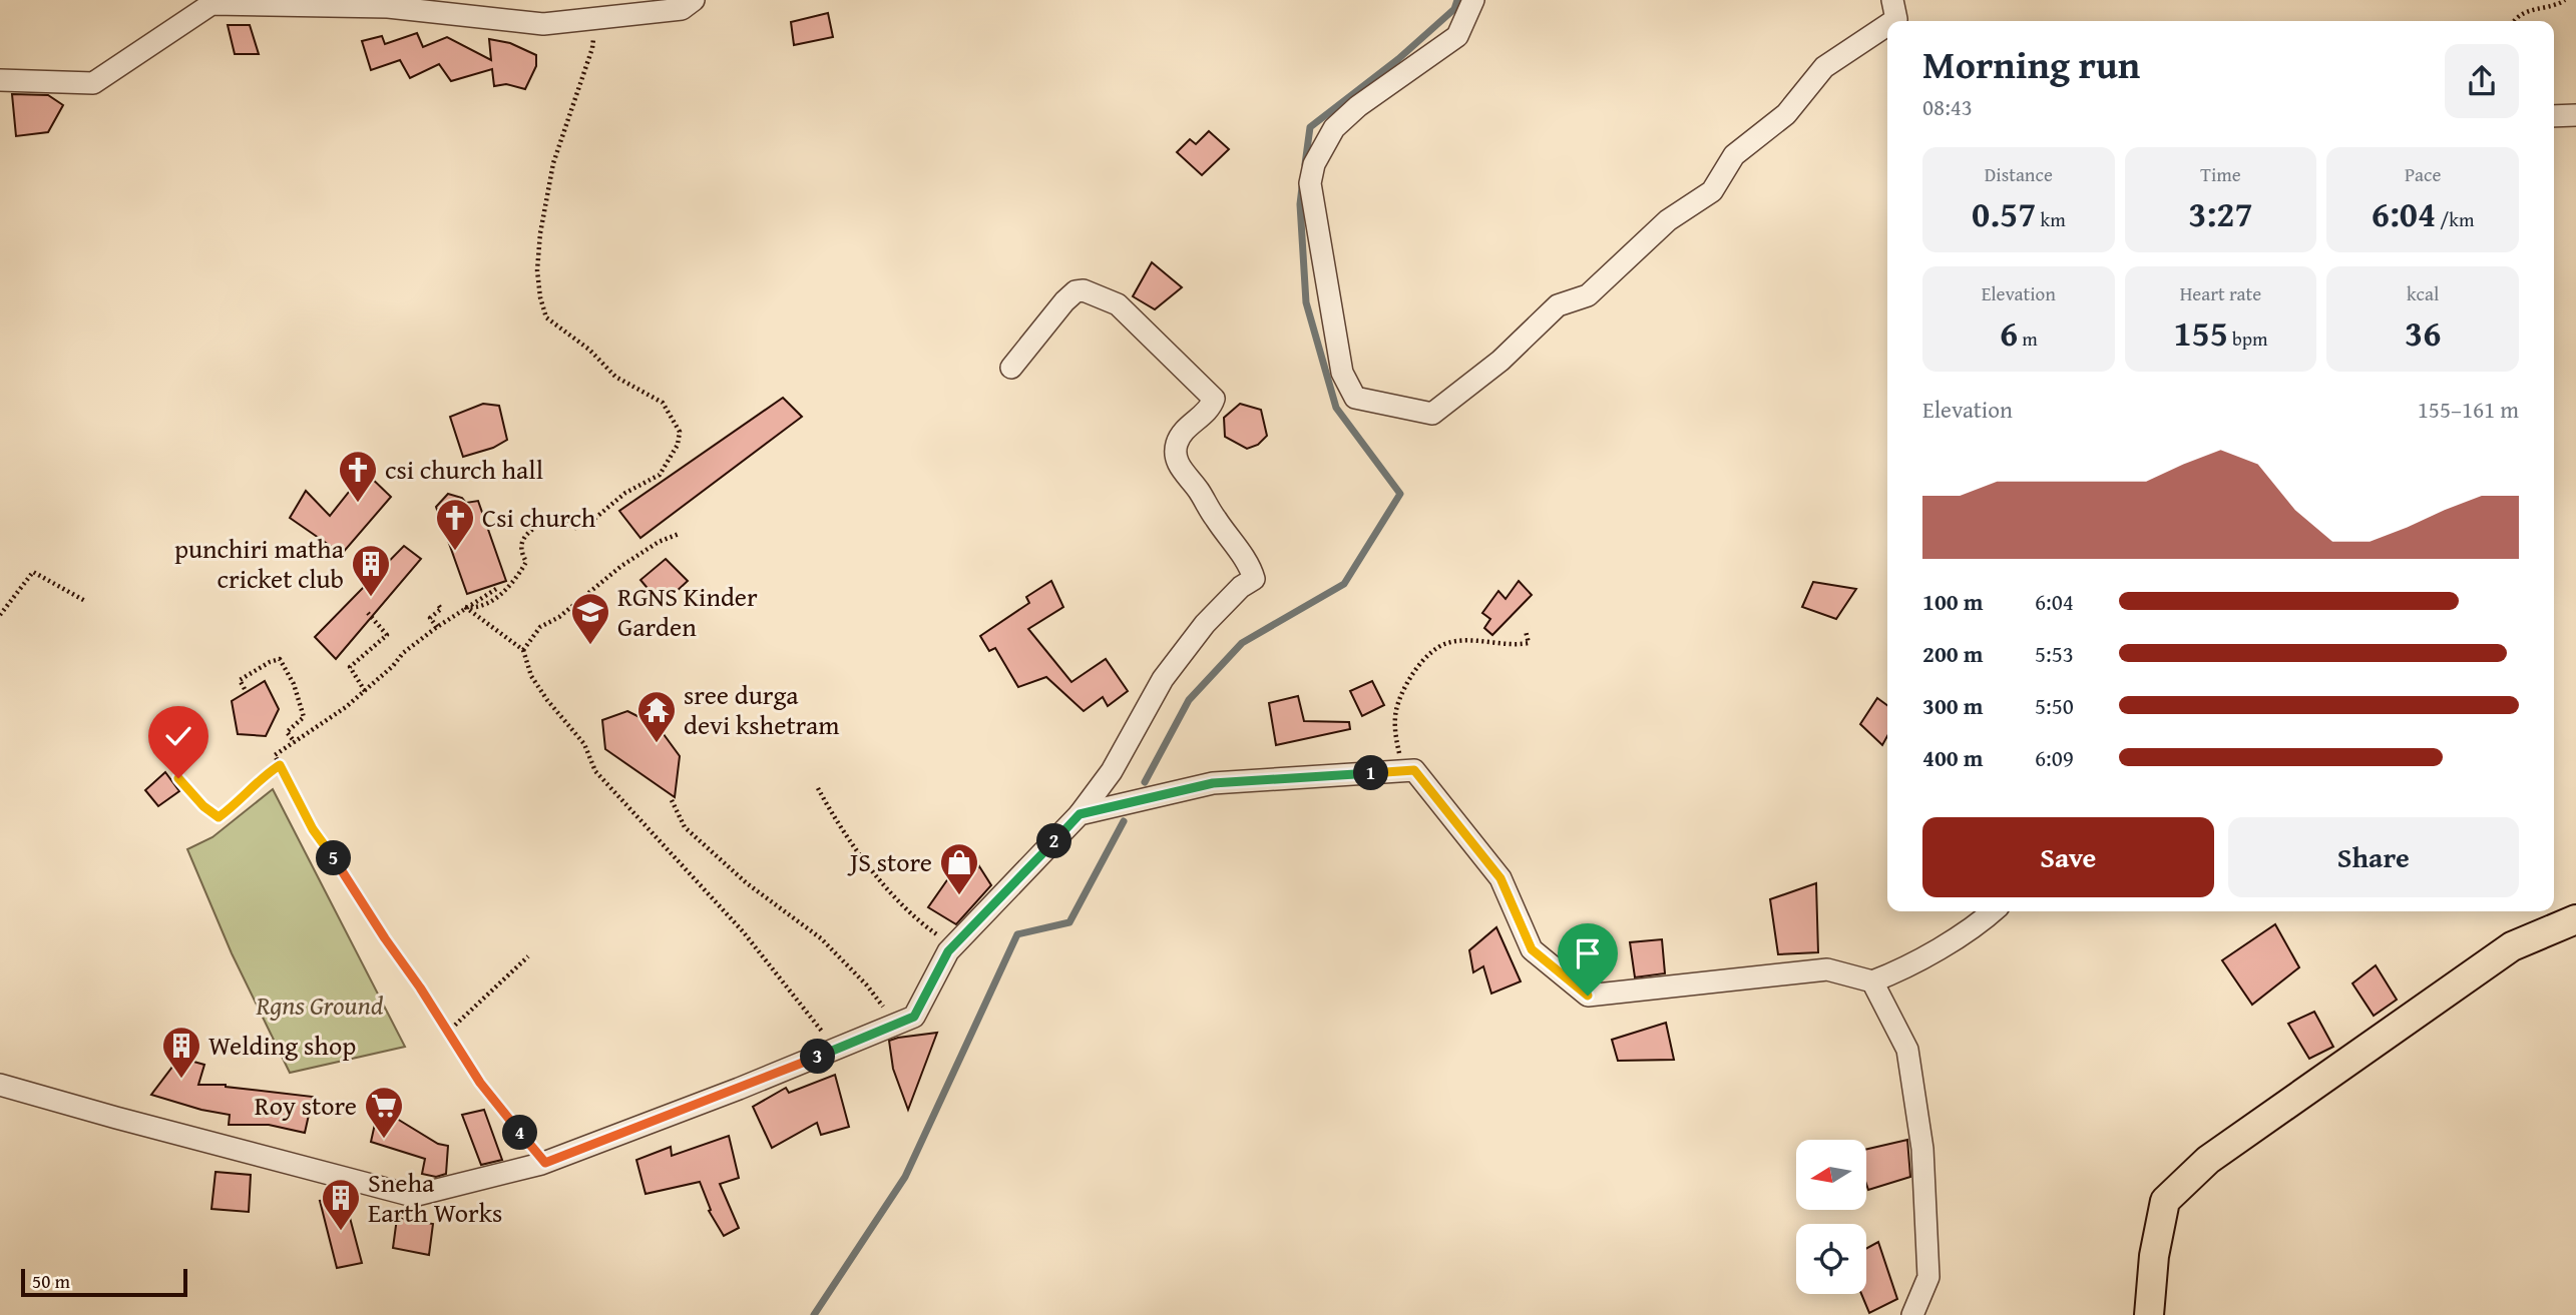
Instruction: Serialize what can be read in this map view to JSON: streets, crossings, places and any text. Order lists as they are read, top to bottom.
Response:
{
  "parks": ["Rgns Ground"],
  "places": {
    "church": ["csi church hall", "Csi church"],
    "building": ["punchiri matha cricket club", "Welding shop", "Sneha Earth Works"],
    "school or university": ["RGNS Kinder Garden"],
    "temple": ["sree durga devi kshetram"],
    "shop": ["JS store"],
    "supermarket": ["Roy store"]
  },
  "scale_bar": "50 m",
  "north": "left",
  "page": {
    "heading": ["Morning run", "08:43"],
    "stats": [
      ["Distance", "0.57 km"],
      ["Time", "3:27"],
      ["Pace", "6:04 /km"],
      ["Elevation", "6 m"],
      ["Heart rate", "155 bpm"],
      ["kcal", "36"]
    ],
    "chart": ["Elevation", "155–161 m"],
    "list": [
      {
        "name": "100 m",
        "note": "6:04"
      },
      {
        "name": "200 m",
        "note": "5:53"
      },
      {
        "name": "300 m",
        "note": "5:50"
      },
      {
        "name": "400 m",
        "note": "6:09"
      }
    ],
    "pins": [
      "1",
      "2",
      "5",
      "3",
      "4"
    ],
    "buttons": ["Save", "Share"],
    "scale": "50 m"
  }
}
